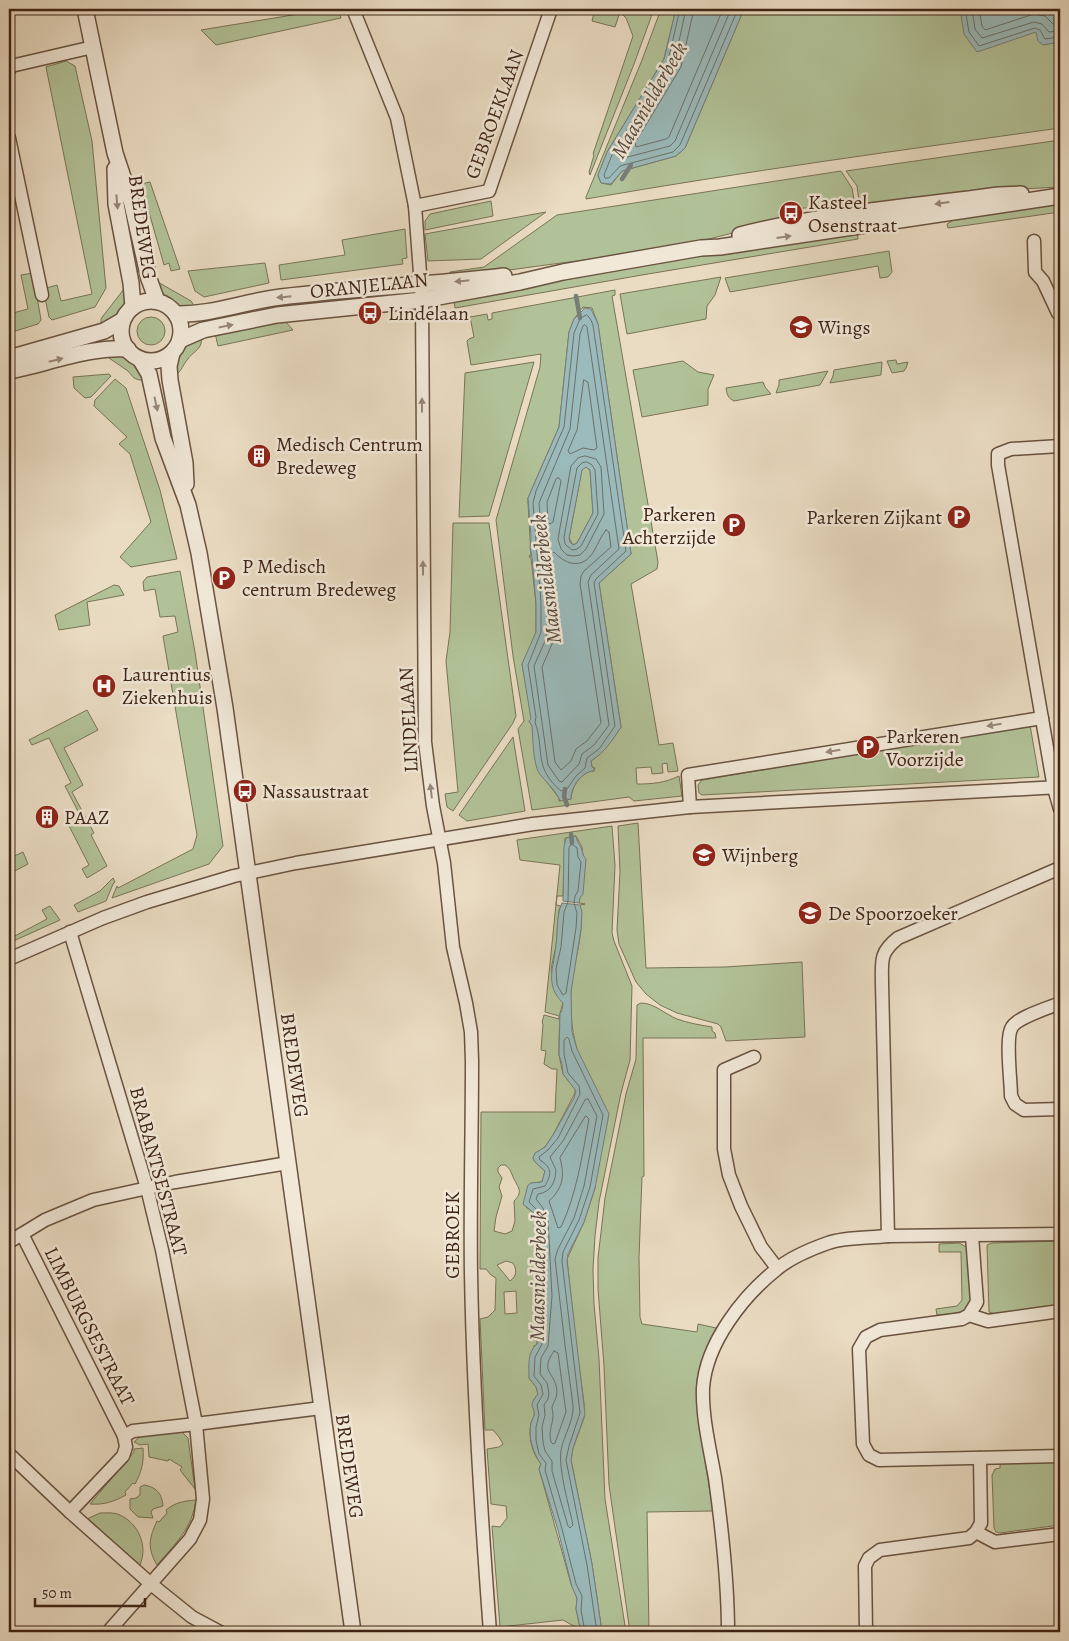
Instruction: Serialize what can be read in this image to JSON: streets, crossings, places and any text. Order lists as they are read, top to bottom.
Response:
{
  "streets": {
    "street": [
      "GEBROEKLAAN",
      "BREDEWEG",
      "ORANJELAAN",
      "LINDELAAN",
      "BRABANTSESTRAAT",
      "GEBROEK",
      "LIMBURGSESTRAAT"
    ]
  },
  "crossings": [
    ["GEBROEKLAAN", "LINDELAAN"],
    ["BREDEWEG", "ORANJELAAN"],
    ["ORANJELAAN", "LINDELAAN"],
    ["LINDELAAN", "GEBROEK"]
  ],
  "one_way": ["LINDELAAN"],
  "water": ["Maasnielderbeek"],
  "places": {
    "bus stop": ["Kasteel Osenstraat", "Lindelaan", "Nassaustraat"],
    "school or university": ["Wings", "Wijnberg", "De Spoorzoeker"],
    "building": ["Medisch Centrum Bredeweg", "PAAZ"],
    "parking": [
      "Parkeren Zijkant",
      "Parkeren Achterzijde",
      "P Medisch centrum Bredeweg",
      "Parkeren Voorzijde"
    ],
    "hospital": ["Laurentius Ziekenhuis"]
  },
  "scale_bar": "50 m"
}
